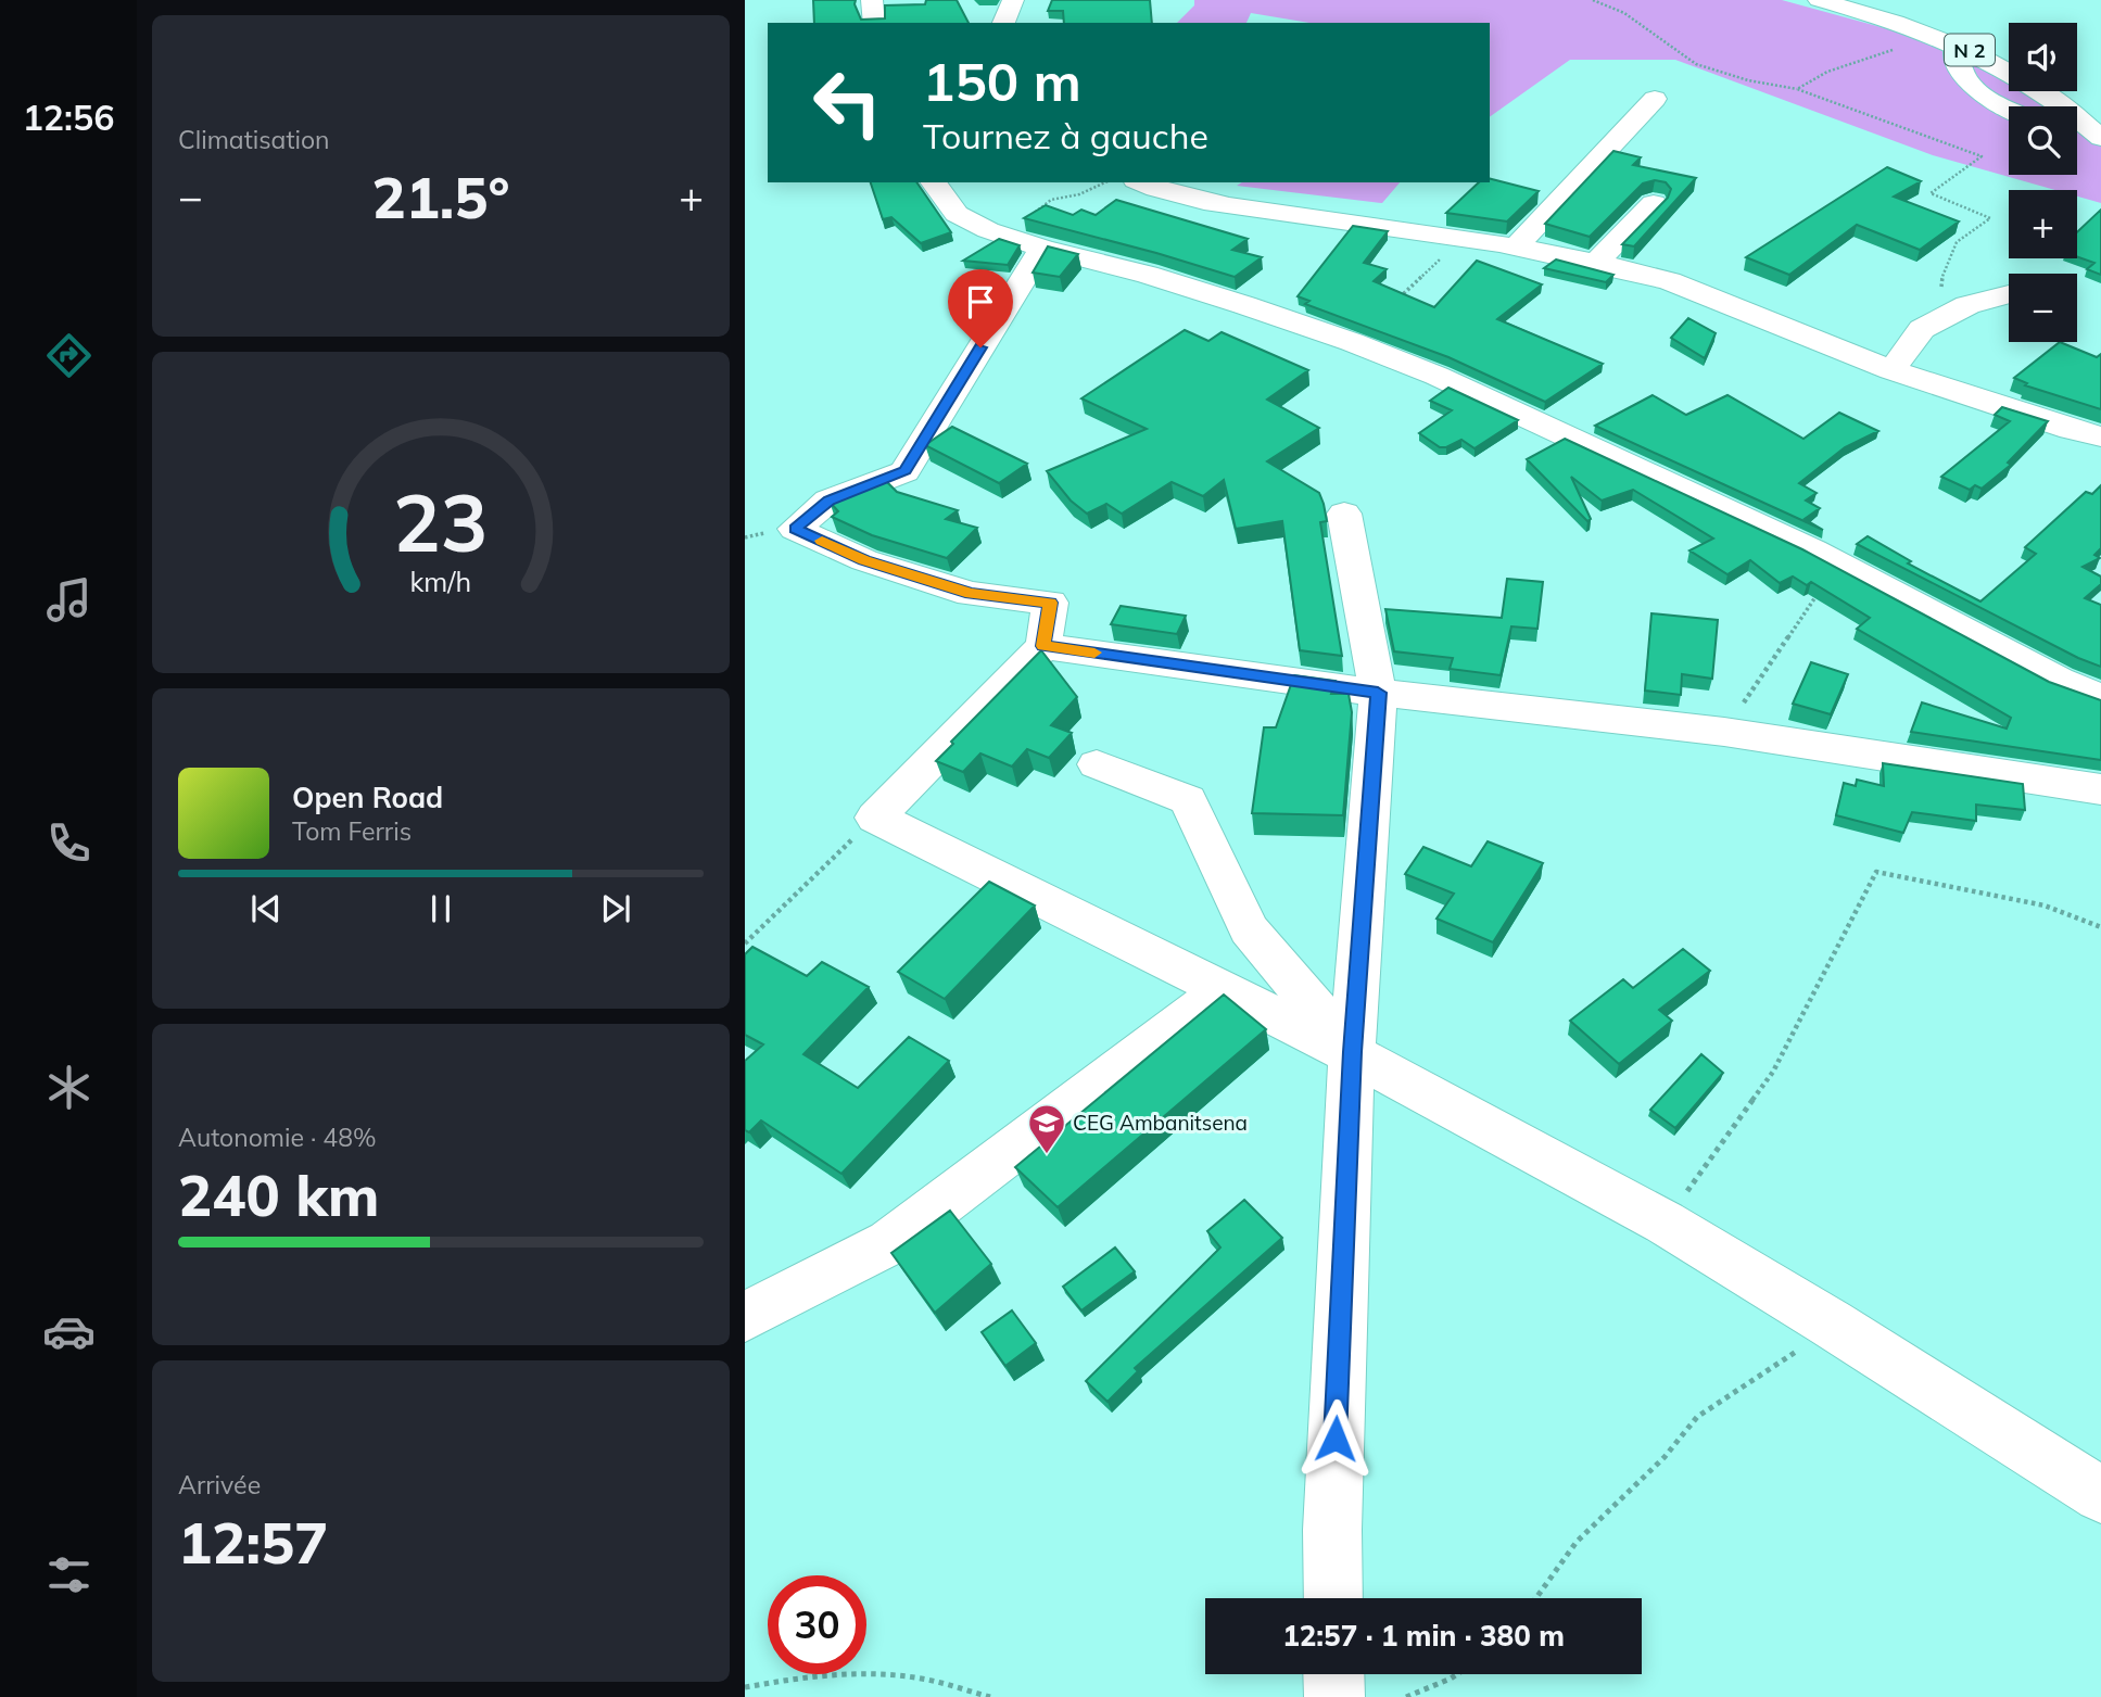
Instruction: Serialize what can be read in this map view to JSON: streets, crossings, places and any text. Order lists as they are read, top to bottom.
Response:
{
  "streets": {
    "street": ["N 2"]
  },
  "places": {
    "school or university": ["CEG Ambanitsena"]
  },
  "page": {
    "tabs": "12:56",
    "tile": [
      "Climatisation",
      ["Autonomie · 48%", "240 km"],
      ["Arrivée", "12:57"]
    ],
    "map_buttons": ["+", "−"],
    "turn": ["150 m", "Tournez à gauche"],
    "heat": ["−", "21.5°", "+"],
    "song": ["Open Road", "Tom Ferris"],
    "limit": "30",
    "trip": "12:57 · 1 min · 380 m",
    "gauge": ["23", "km/h"]
  }
}
